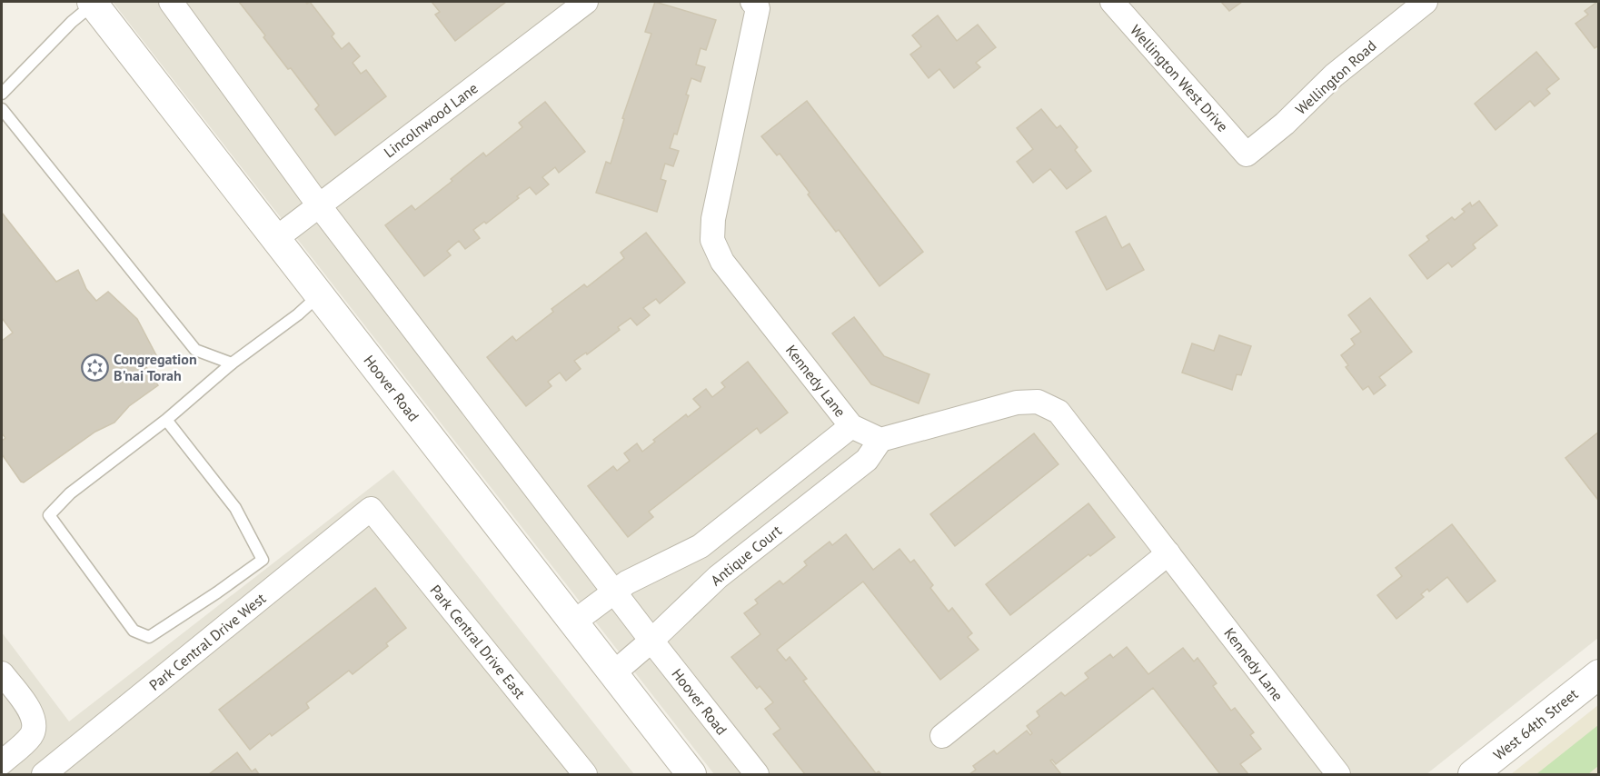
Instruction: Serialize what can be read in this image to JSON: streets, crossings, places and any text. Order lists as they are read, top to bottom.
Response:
{
  "streets": {
    "street": [
      "Wellington Road",
      "Wellington West Drive",
      "Lincolnwood Lane",
      "Kennedy Lane",
      "Hoover Road",
      "Antique Court",
      "Park Central Drive West",
      "Park Central Drive East",
      "West 64th Street"
    ]
  },
  "crossings": [
    ["Wellington Road", "Wellington West Drive"],
    ["Lincolnwood Lane", "Hoover Road"],
    ["Kennedy Lane", "Antique Court"],
    ["Hoover Road", "Antique Court"],
    ["Park Central Drive West", "Park Central Drive East"]
  ],
  "places": {
    "synagogue": ["Congregation B'nai Torah"]
  }
}
